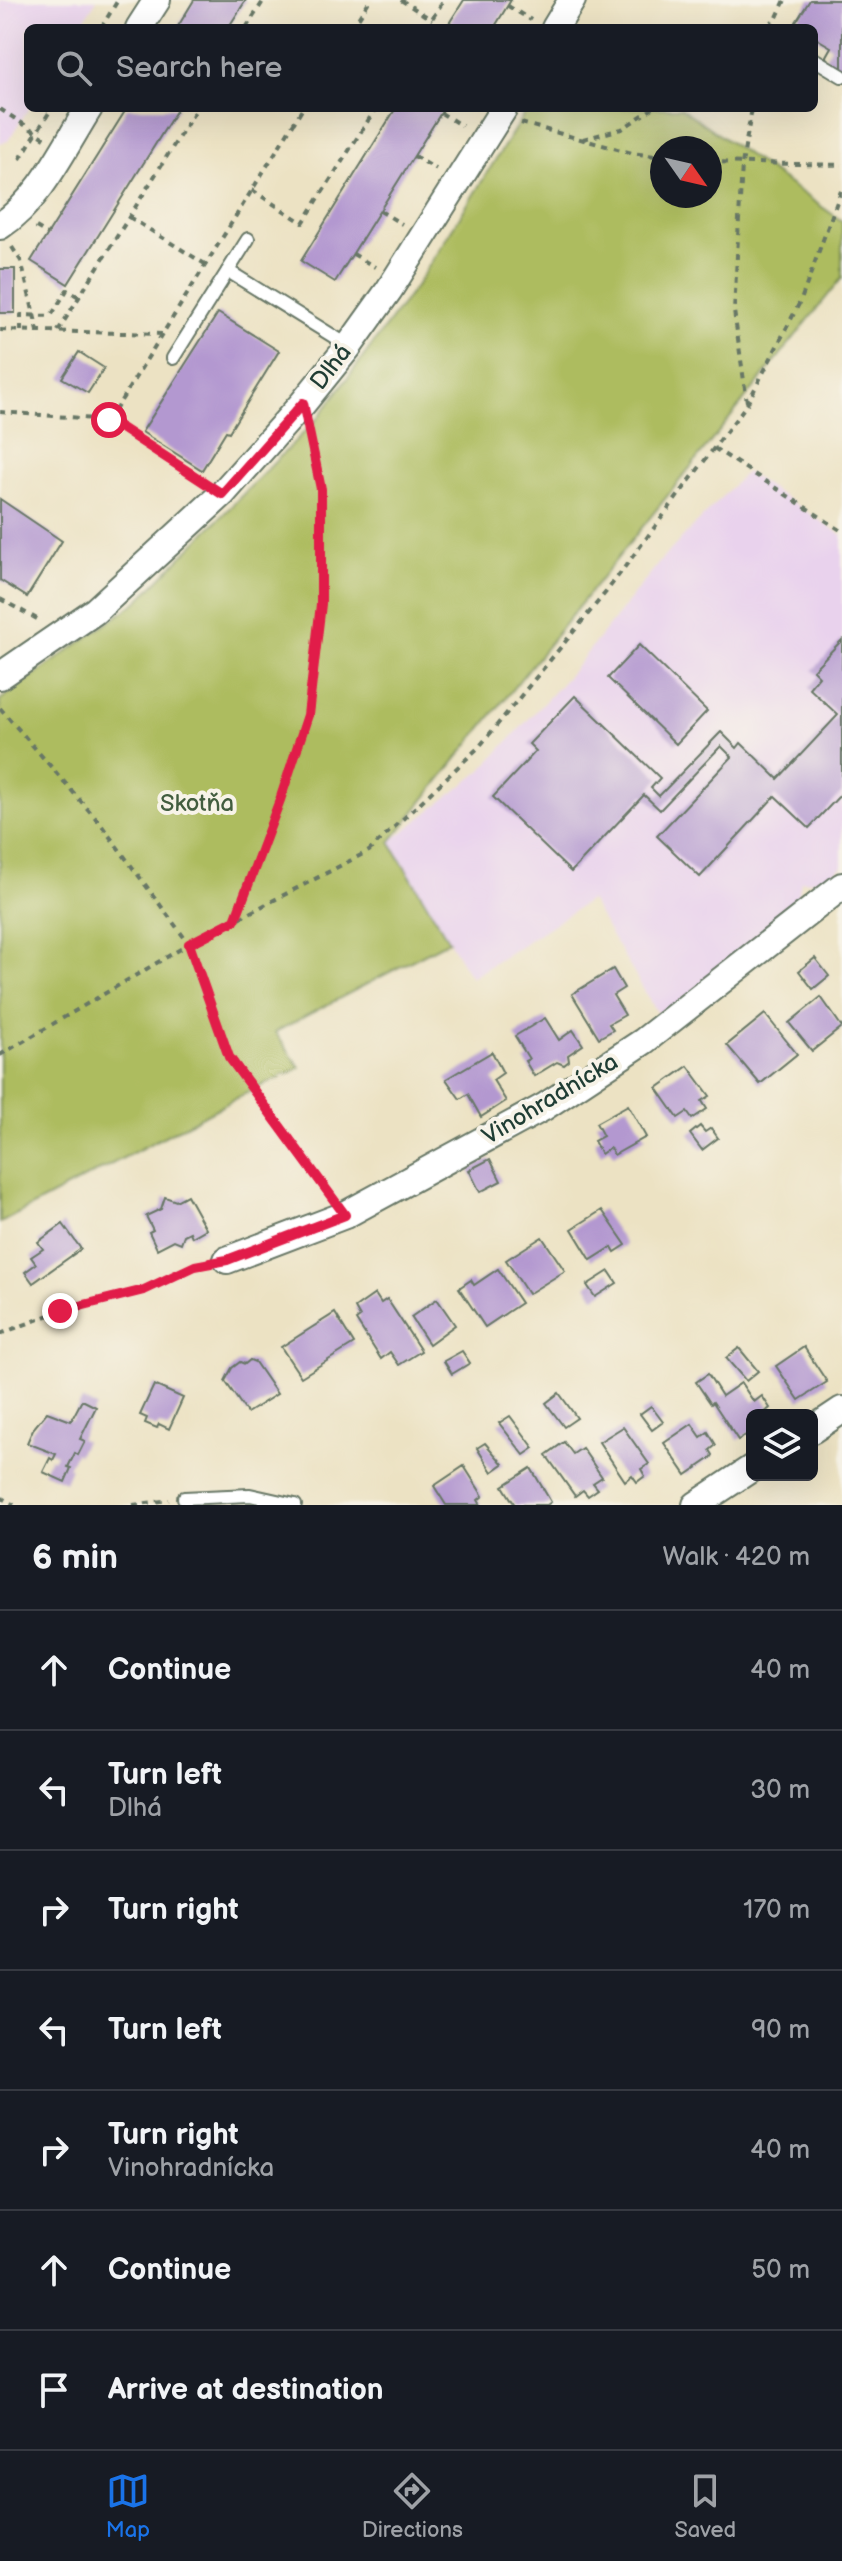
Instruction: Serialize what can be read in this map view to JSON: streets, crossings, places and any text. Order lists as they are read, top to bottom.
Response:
{
  "streets": {
    "street": ["Dlhá", "Vinohradnícka"]
  },
  "parks": ["Skotňa"],
  "north": "bottom right",
  "page": {
    "search": "Search here",
    "heading": ["6 min", "Walk · 420 m"],
    "list": [
      ["Continue", "40 m"],
      ["Turn left", "Dlhá", "30 m"],
      ["Turn right", "170 m"],
      ["Turn left", "90 m"],
      ["Turn right", "Vinohradnícka", "40 m"],
      ["Continue", "50 m"],
      "Arrive at destination"
    ],
    "nav": ["Map", "Directions", "Saved"]
  }
}
